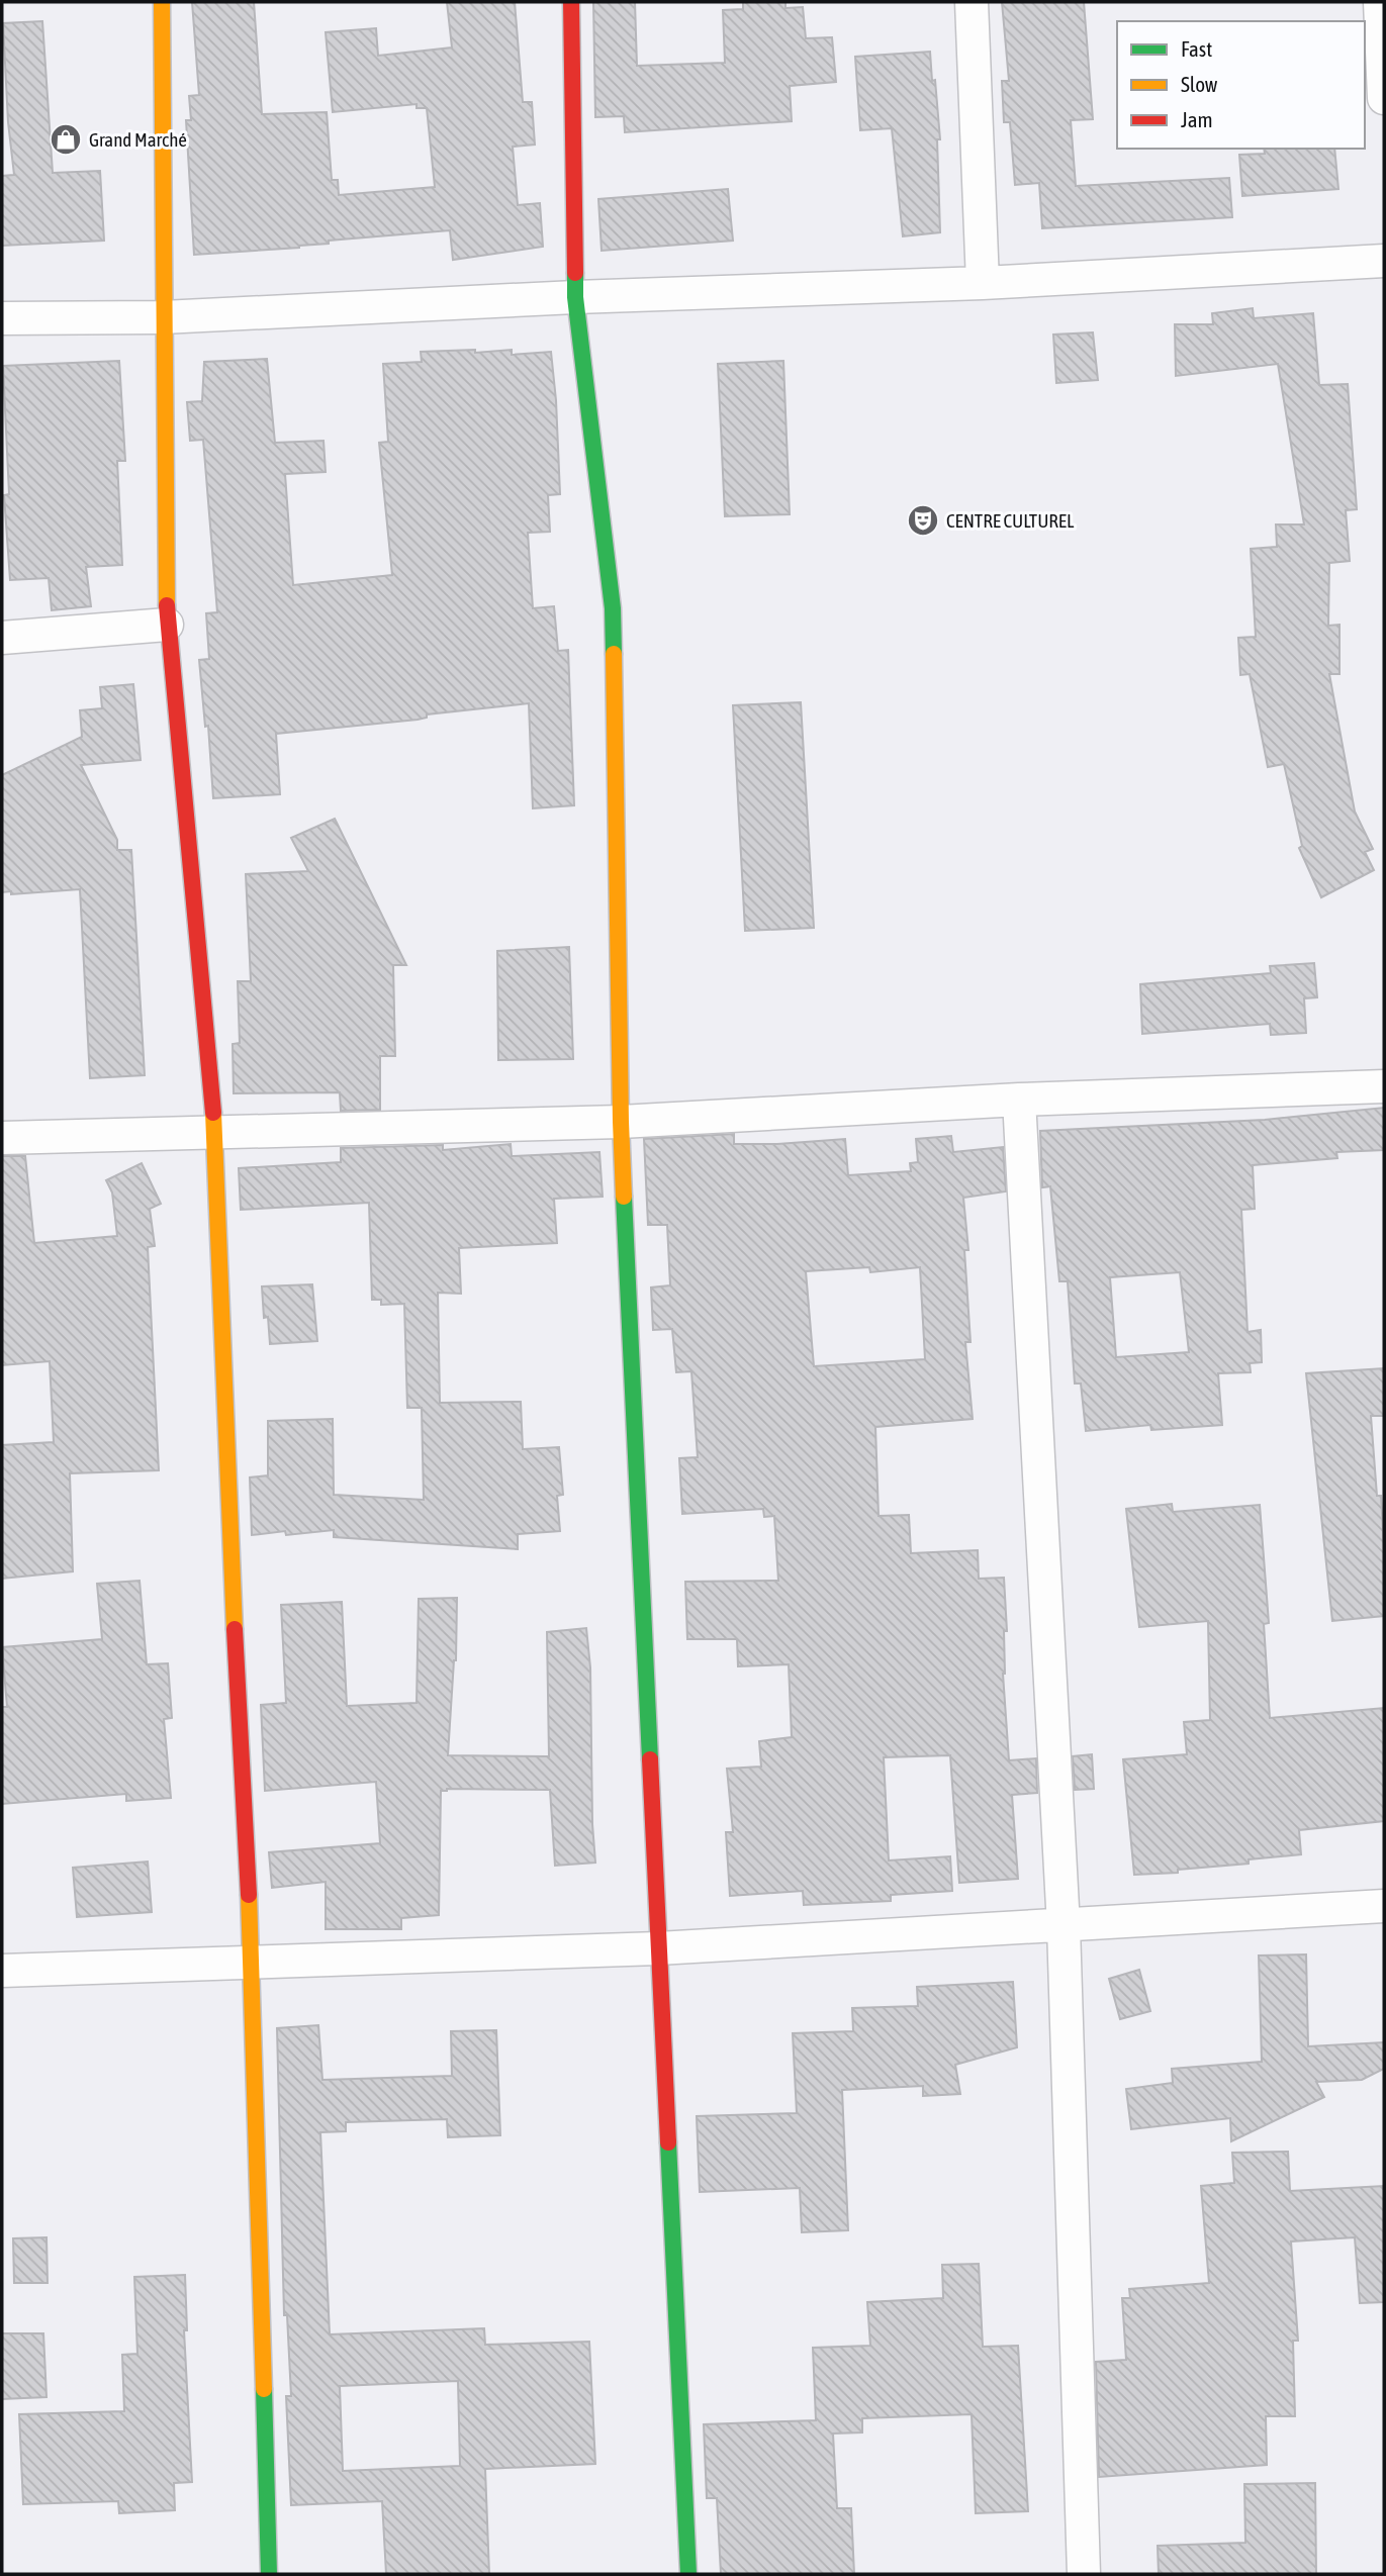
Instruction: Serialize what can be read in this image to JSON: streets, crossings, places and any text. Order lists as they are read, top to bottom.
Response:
{
  "places": {
    "shop": ["Grand Marché"],
    "theatre": ["CENTRE CULTUREL"]
  },
  "legend": ["Fast", "Slow", "Jam"]
}
